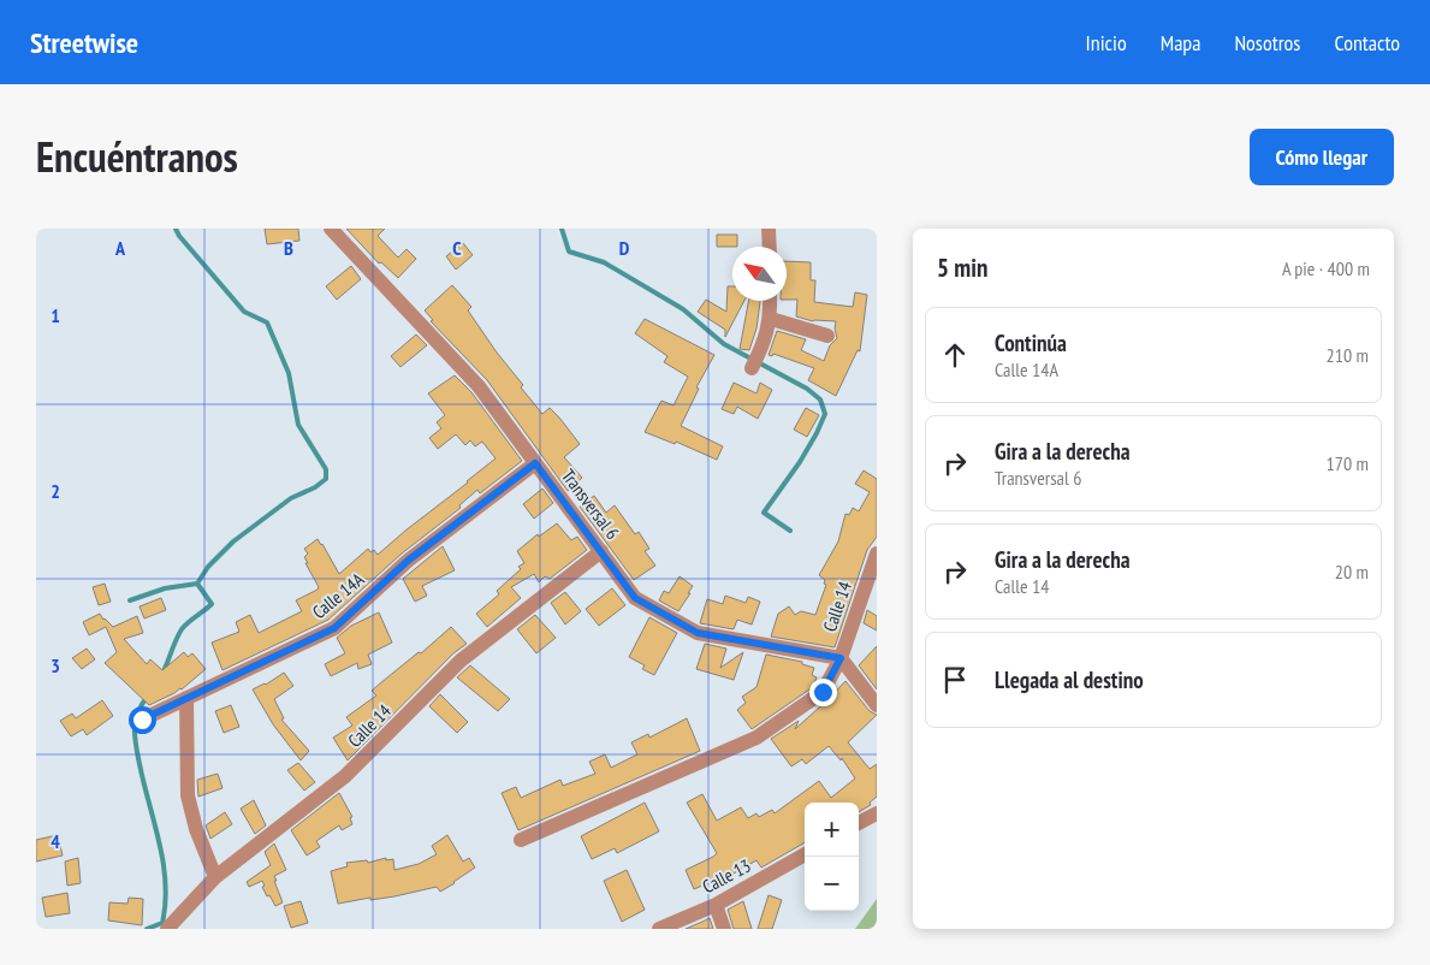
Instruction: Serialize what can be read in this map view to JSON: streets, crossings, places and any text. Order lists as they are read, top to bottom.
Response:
{
  "streets": {
    "street": [
      "Transversal 6",
      "Calle 14A",
      "Calle 14",
      "Calle 13"
    ]
  },
  "crossings": [
    ["Transversal 6", "Calle 14A"],
    ["Transversal 6", "Calle 14"]
  ],
  "north": "top left",
  "page": {
    "header": "Streetwise",
    "nav": [
      "Inicio",
      "Mapa",
      "Nosotros",
      "Contacto"
    ],
    "title": "Encuéntranos",
    "buttons": "Cómo llegar",
    "heading": ["5 min", "A pie · 400 m"],
    "list": [
      ["Continúa", "Calle 14A", "210 m"],
      ["Gira a la derecha", "Transversal 6", "170 m"],
      ["Gira a la derecha", "Calle 14", "20 m"],
      "Llegada al destino"
    ],
    "map_buttons": ["+", "−"]
  },
  "grid": {
    "columns": [
      "A",
      "B",
      "C",
      "D"
    ],
    "rows": [
      "1",
      "2",
      "3",
      "4"
    ]
  }
}
